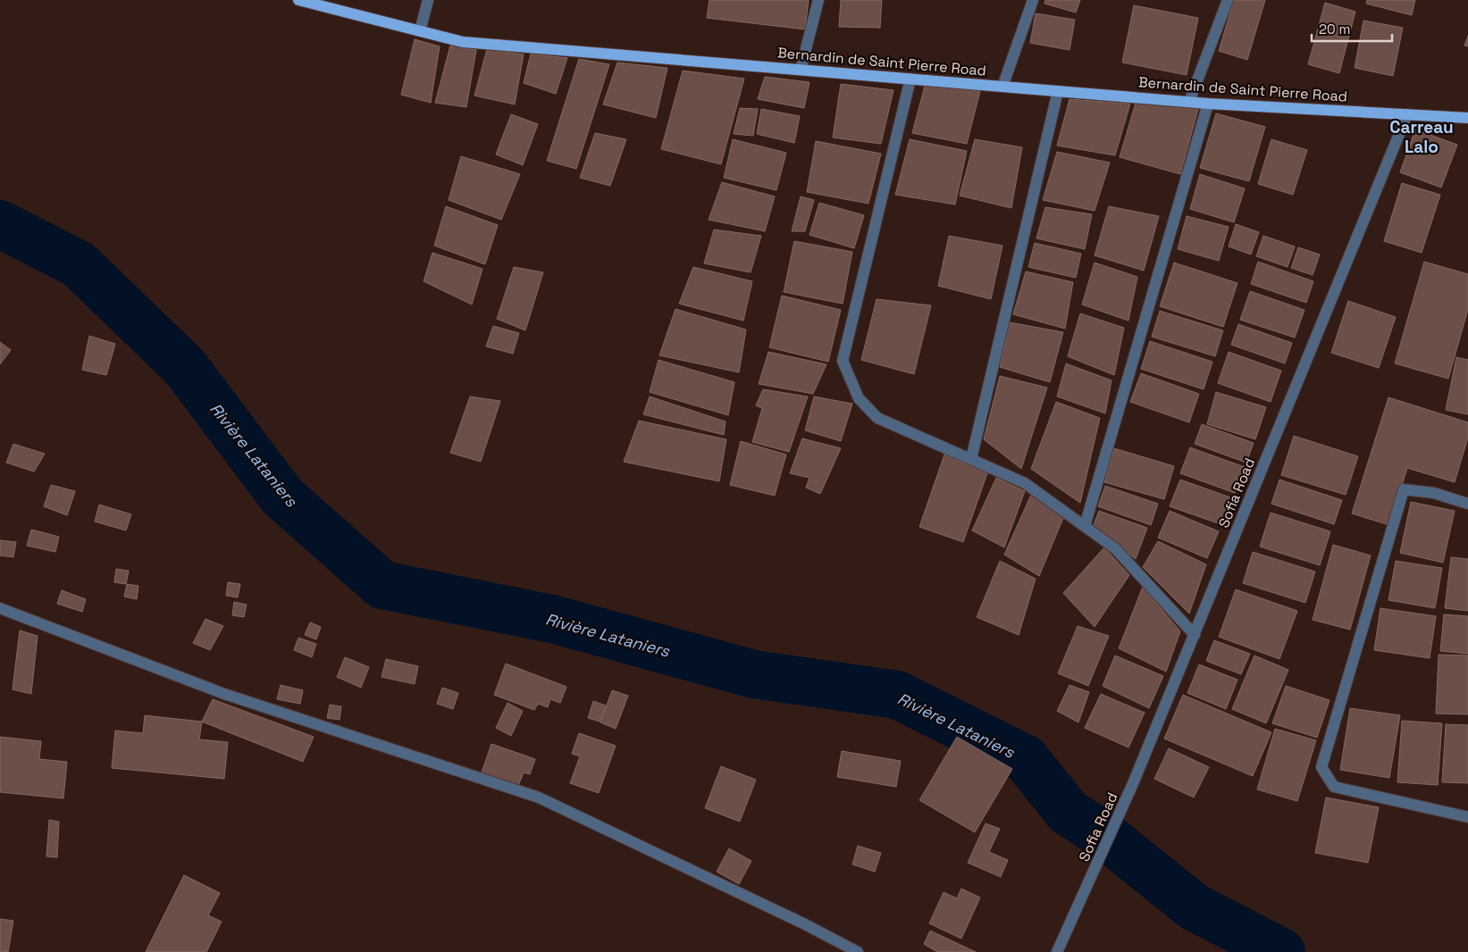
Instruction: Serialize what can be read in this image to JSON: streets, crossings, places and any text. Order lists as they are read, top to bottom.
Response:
{
  "streets": {
    "main road": ["Bernardin de Saint Pierre Road"],
    "street": ["Sofia Road"]
  },
  "crossings": [
    ["Bernardin de Saint Pierre Road", "Sofia Road"]
  ],
  "districts": ["Carreau Lalo"],
  "water": ["Rivière Lataniers"],
  "scale_bar": "20 m"
}
